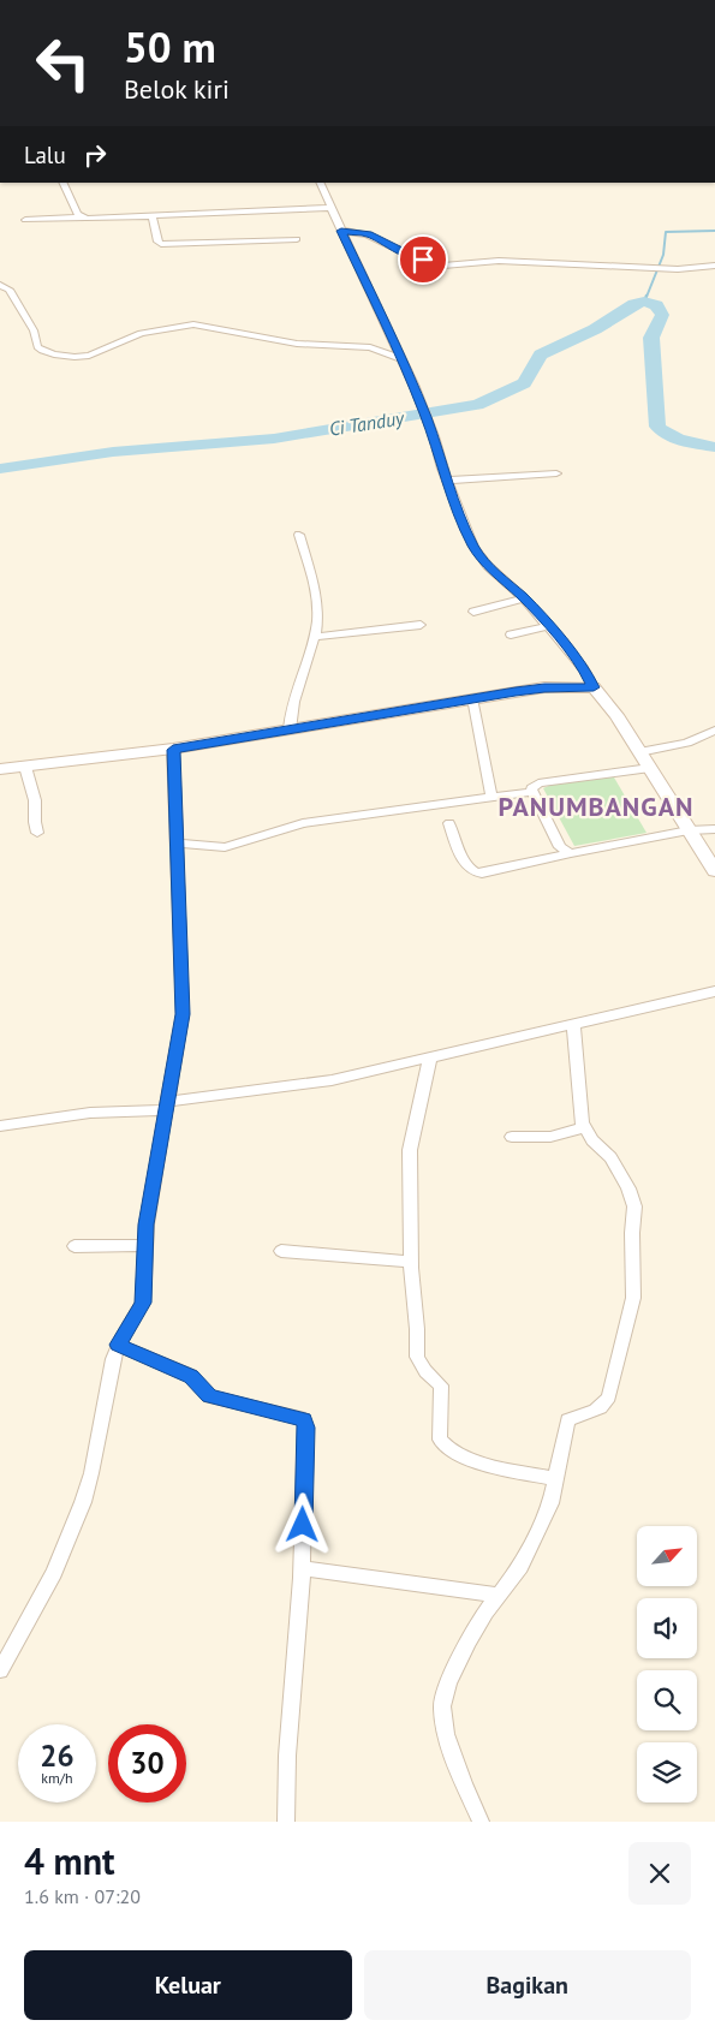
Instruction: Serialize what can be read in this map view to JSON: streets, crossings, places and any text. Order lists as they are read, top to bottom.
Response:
{
  "districts": ["PANUMBANGAN"],
  "water": ["Ci Tanduy"],
  "north": "top right",
  "page": {
    "turn": ["50 m", "Belok kiri"],
    "then": "Lalu",
    "speed": "26 km/h",
    "limit": "30",
    "heading": ["4 mnt", "1.6 km · 07:20"],
    "buttons": ["Keluar", "Bagikan"]
  }
}
